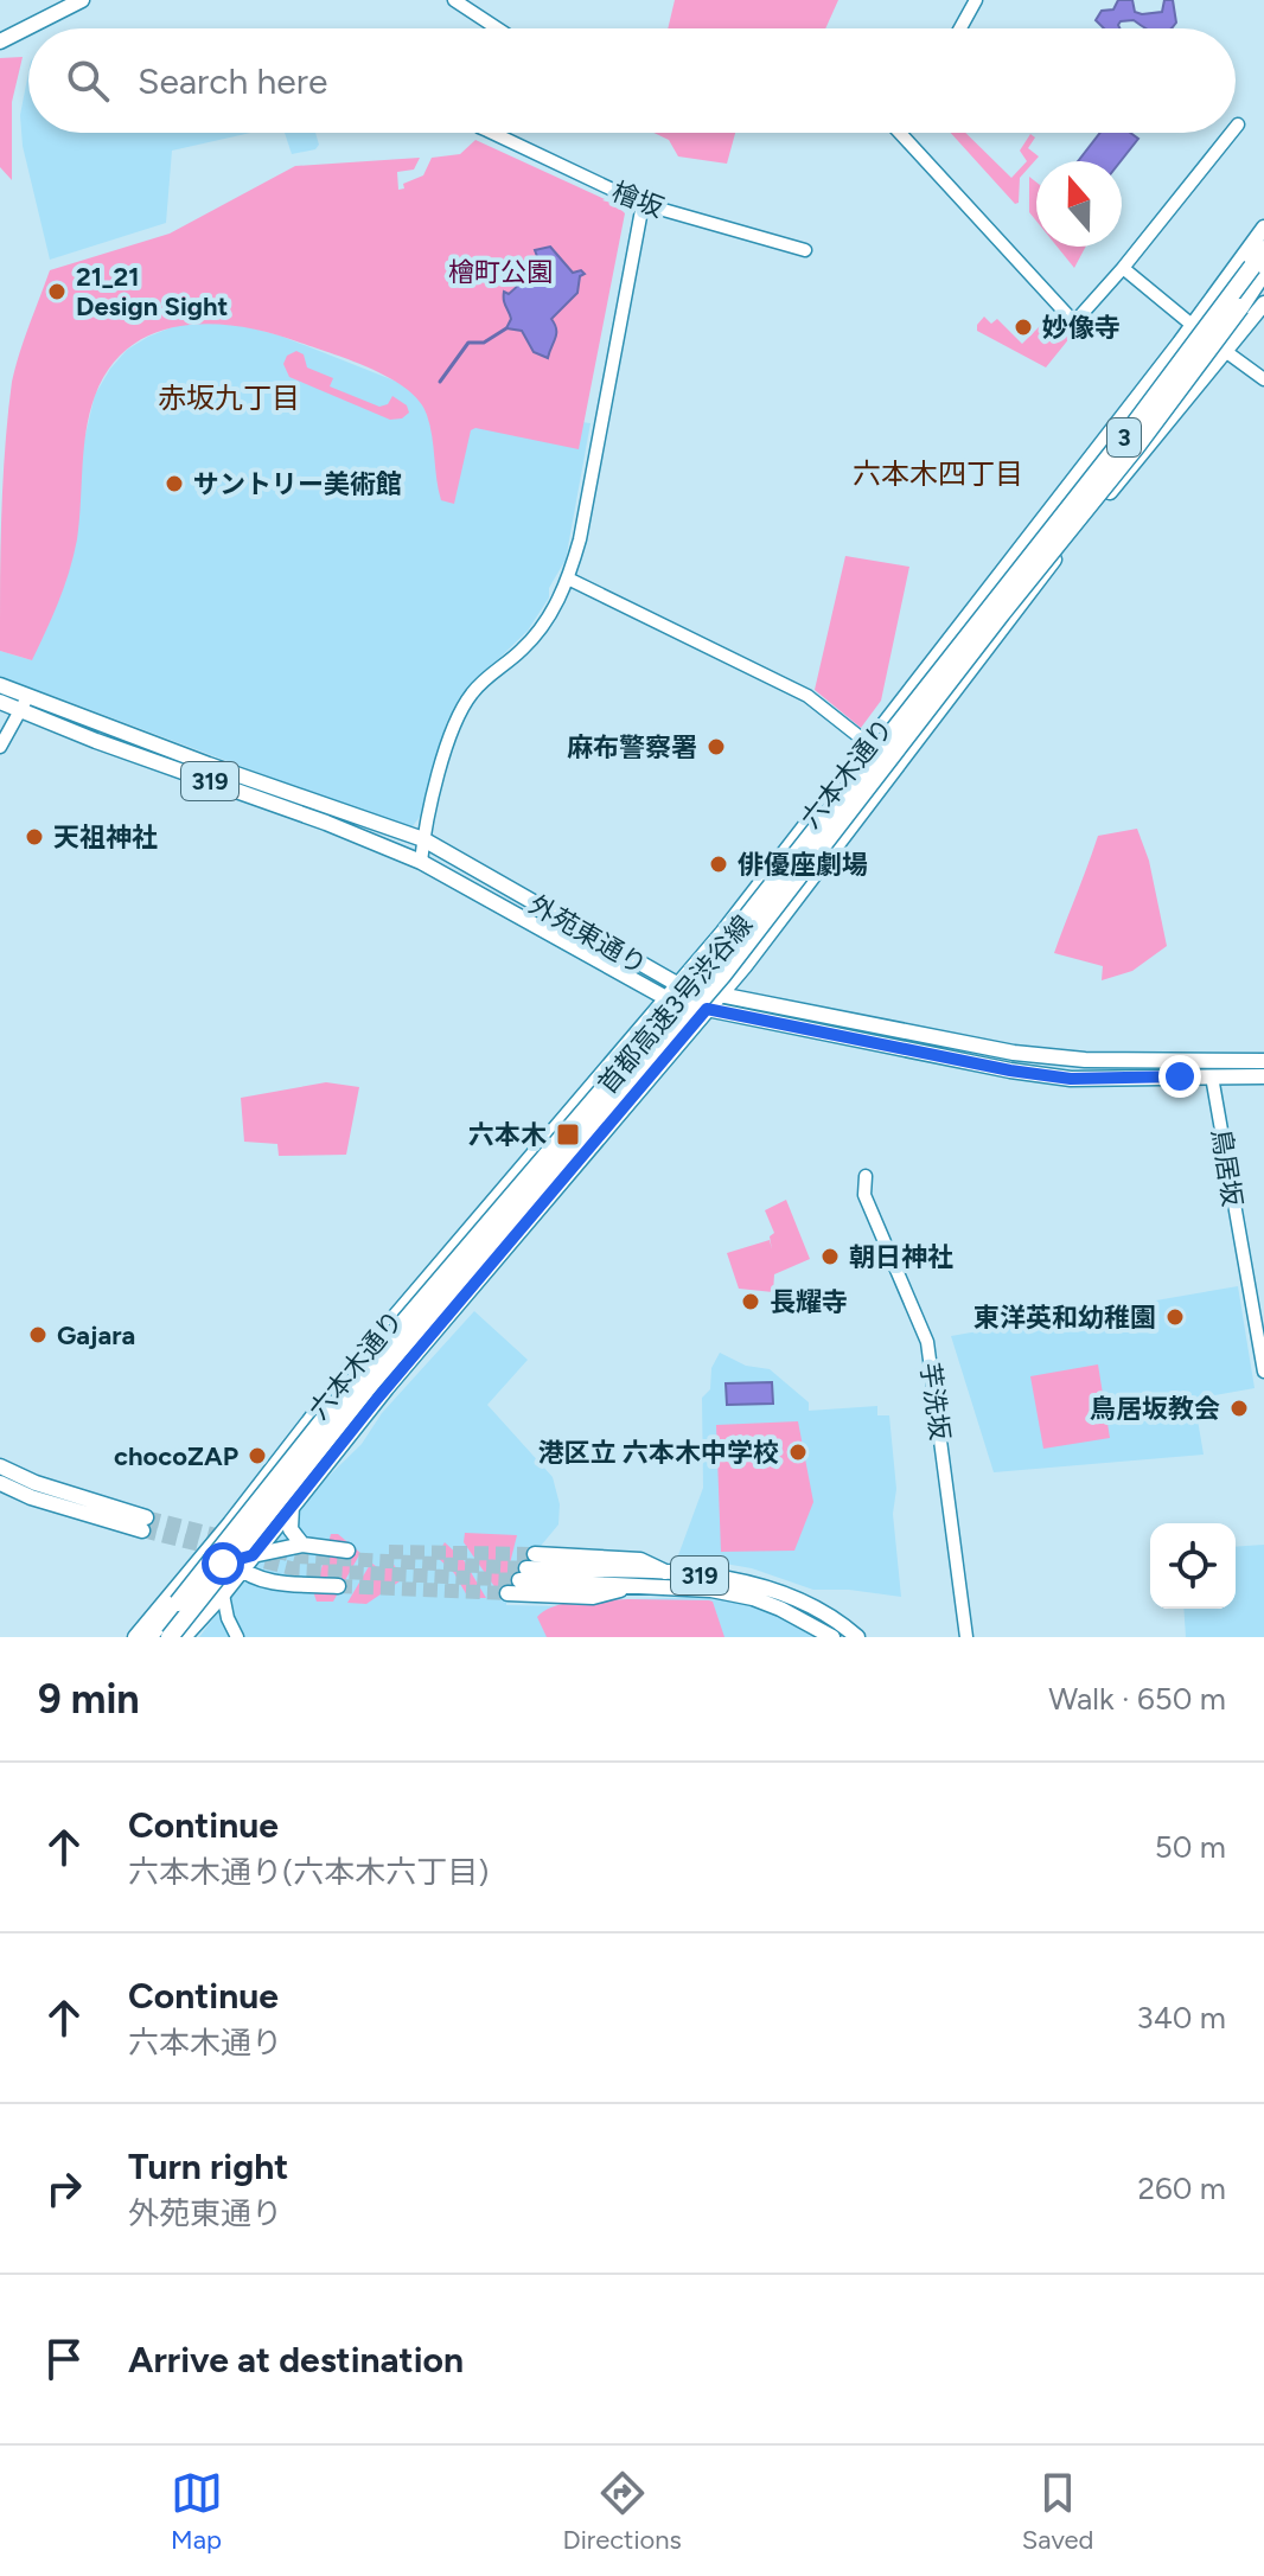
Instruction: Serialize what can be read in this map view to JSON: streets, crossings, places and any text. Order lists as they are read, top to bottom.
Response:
{
  "streets": {
    "highway": ["3", "首都高速3号渋谷線"],
    "main road": ["六本木通り", "319", "外苑東通り"],
    "street": ["檜坂", "鳥居坂", "芋洗坂"]
  },
  "crossings": [
    ["六本木通り", "外苑東通り"],
    ["外苑東通り", "鳥居坂"]
  ],
  "districts": ["赤坂九丁目", "六本木四丁目"],
  "parks": ["檜町公園"],
  "places": {
    "other": [
      "21_21 Design Sight",
      "妙像寺",
      "サントリー美術館",
      "麻布警察署",
      "天祖神社",
      "俳優座劇場",
      "朝日神社",
      "長耀寺",
      "東洋英和幼稚園",
      "Gajara",
      "鳥居坂教会",
      "港区立 六本木中学校",
      "chocoZAP"
    ],
    "transit": ["六本木"]
  },
  "north": "top",
  "page": {
    "search": "Search here",
    "heading": ["9 min", "Walk · 650 m"],
    "list": [
      ["Continue", "六本木通り(六本木六丁目)", "50 m"],
      ["Continue", "六本木通り", "340 m"],
      ["Turn right", "外苑東通り", "260 m"],
      "Arrive at destination"
    ],
    "nav": ["Map", "Directions", "Saved"]
  }
}
